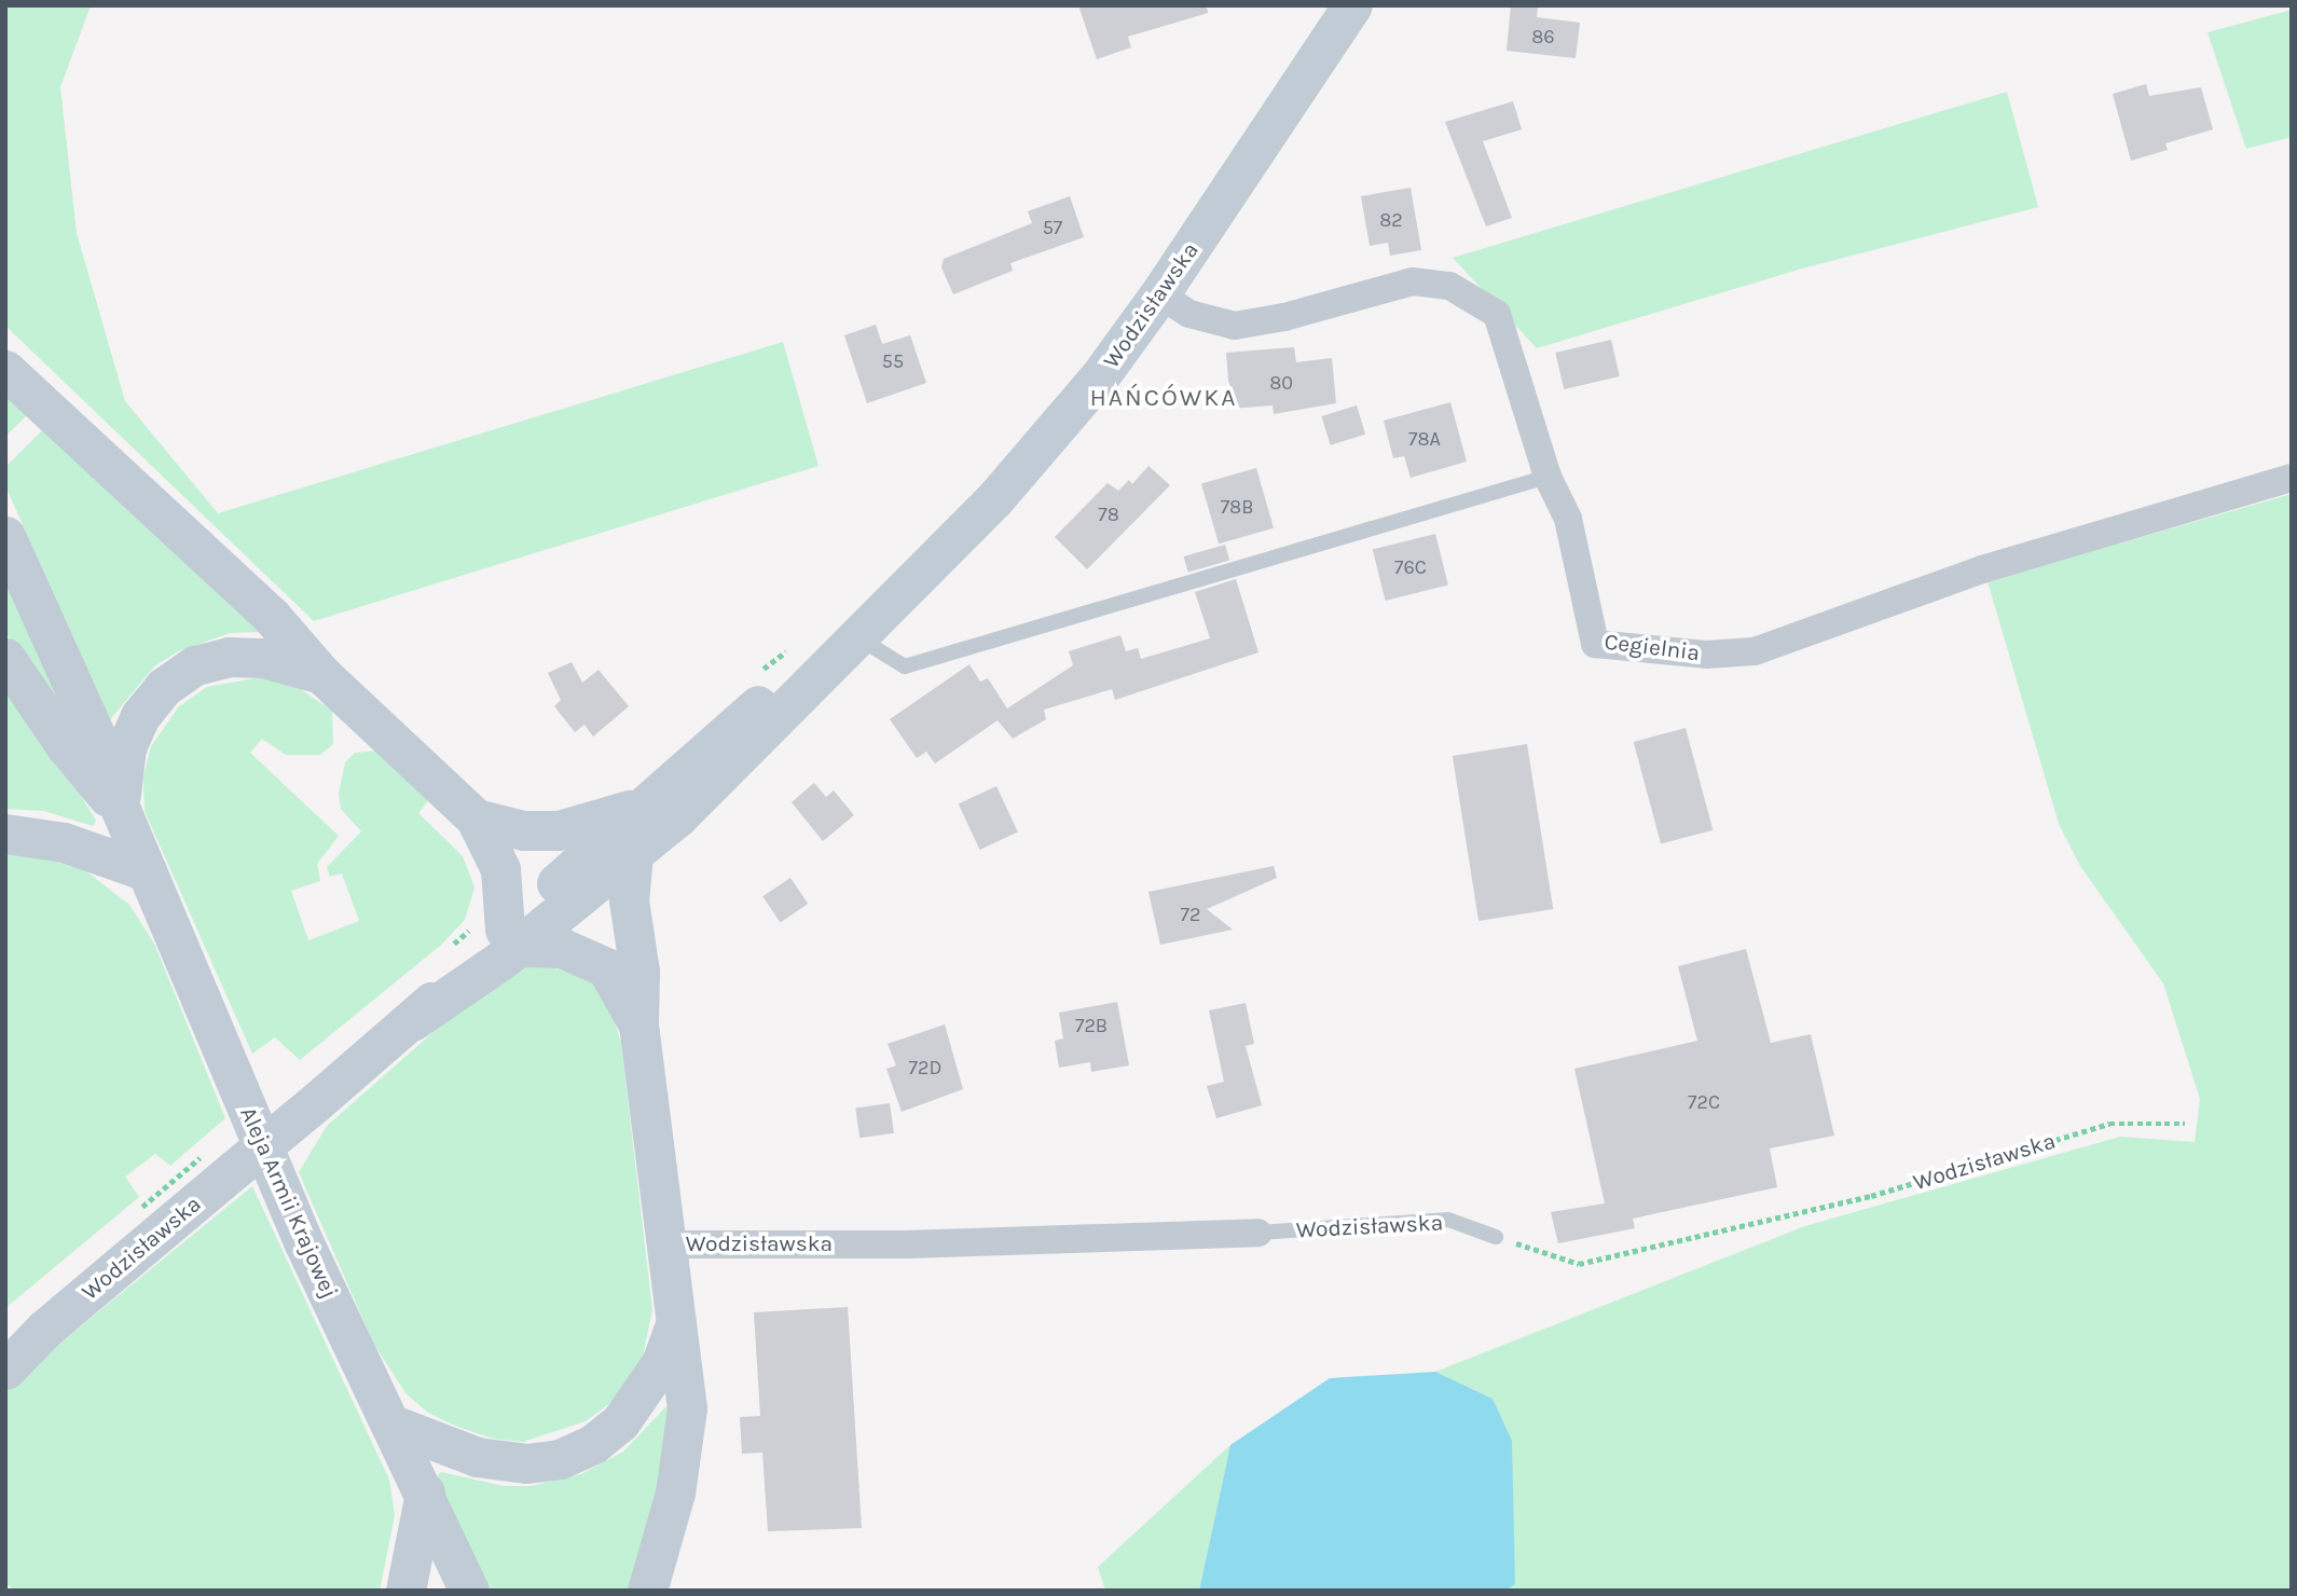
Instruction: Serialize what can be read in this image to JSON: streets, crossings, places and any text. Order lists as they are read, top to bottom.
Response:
{
  "streets": {
    "main road": ["Wodzisławska", "Aleja Armii Krajowej"],
    "street": ["Cegielnia"]
  },
  "crossings": [
    ["Wodzisławska", "Cegielnia"]
  ],
  "districts": ["HAŃCÓWKA"],
  "house_numbers": [
    "86",
    "82",
    "57",
    "55",
    "80",
    "78A",
    "78B",
    "78",
    "76C",
    "72",
    "72B",
    "72D",
    "72C"
  ]
}
